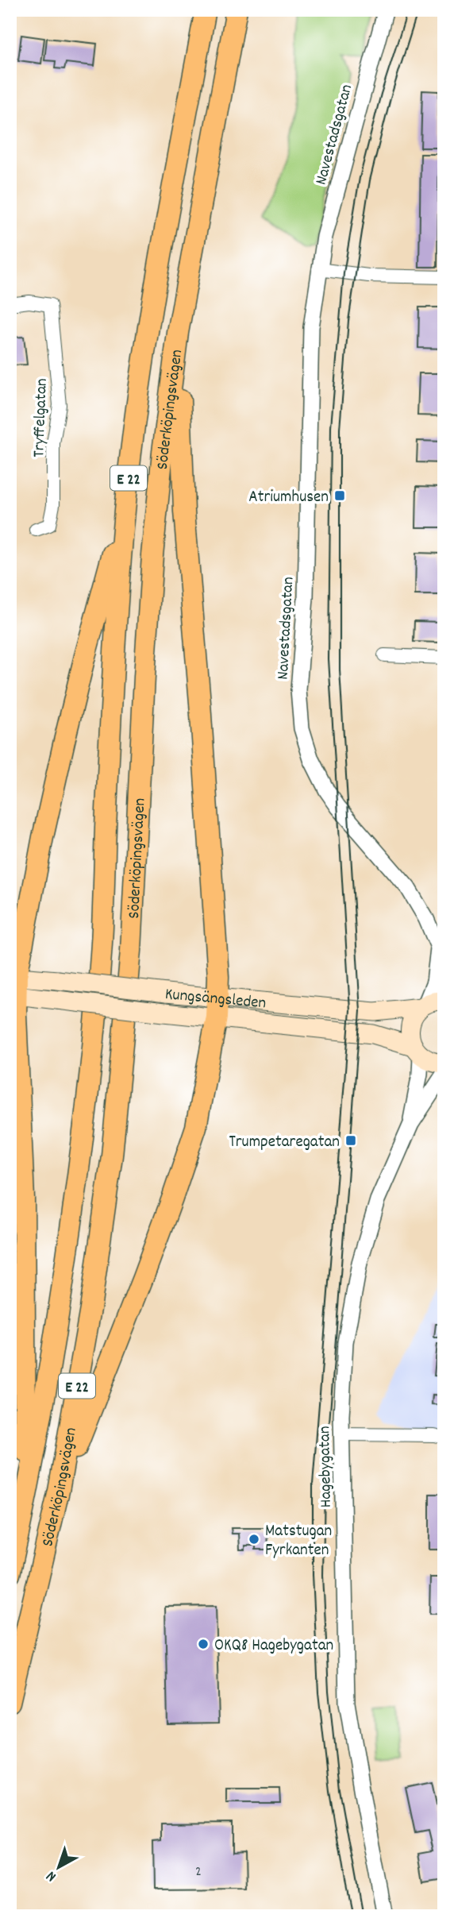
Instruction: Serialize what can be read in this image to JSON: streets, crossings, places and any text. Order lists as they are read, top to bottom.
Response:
{
  "streets": {
    "highway": ["Söderköpingsvägen", "E 22"],
    "main road": ["Kungsängsleden"],
    "street": ["Navestadsgatan", "Tryffelgatan", "Hagebygatan"]
  },
  "crossings": [
    ["Navestadsgatan", "Kungsängsleden"],
    ["Kungsängsleden", "Hagebygatan"]
  ],
  "places": {
    "transit": ["Atriumhusen", "Trumpetaregatan"],
    "other": ["Matstugan Fyrkanten", "OKQ8 Hagebygatan"]
  },
  "house_numbers": ["2"],
  "north": "bottom left"
}
